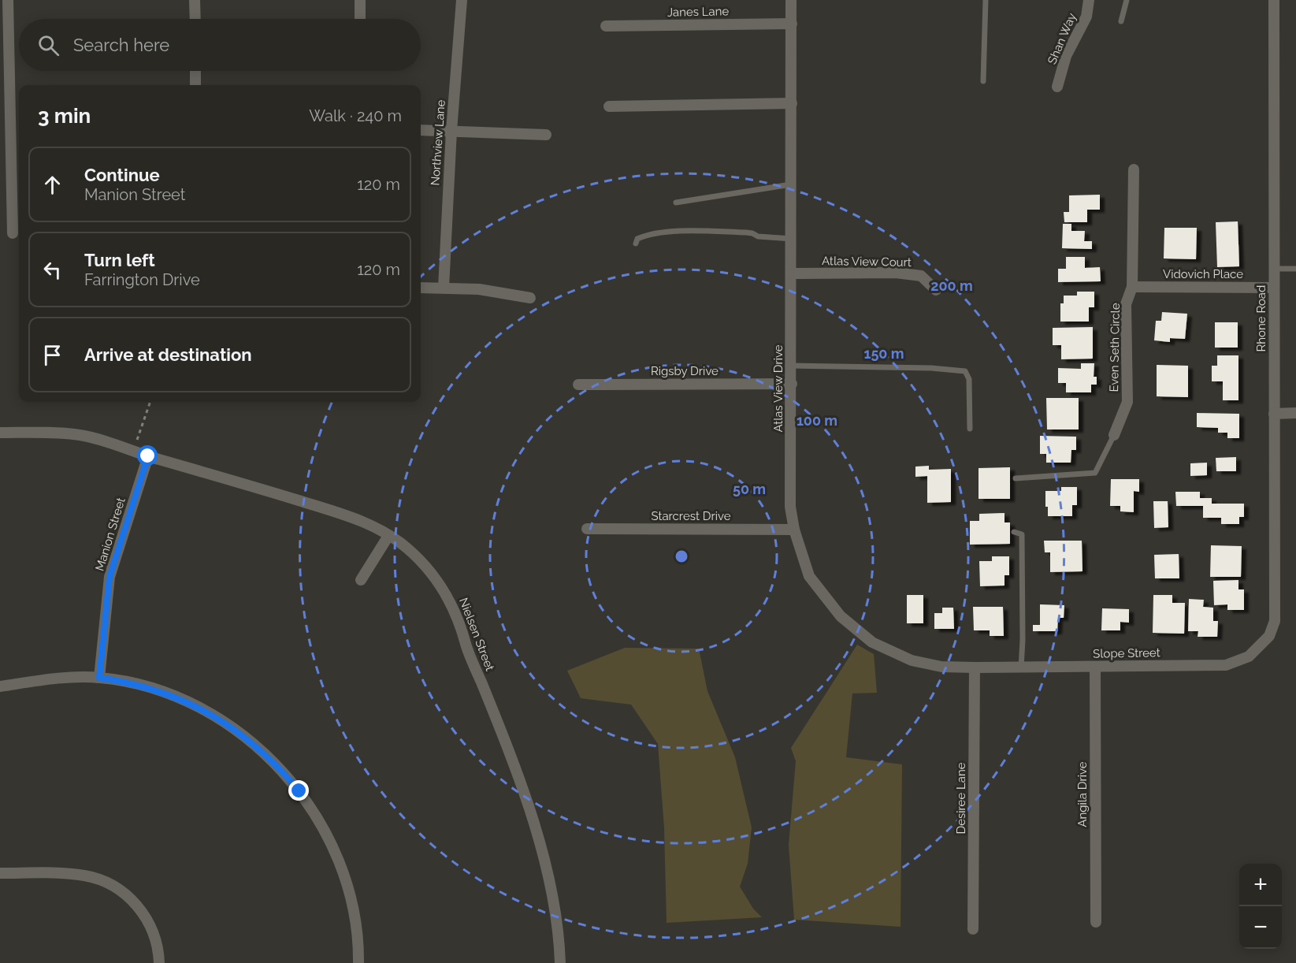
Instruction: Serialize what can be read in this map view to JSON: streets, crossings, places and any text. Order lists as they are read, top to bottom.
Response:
{
  "streets": {
    "street": [
      "Janes Lane",
      "Shan Way",
      "Northview Lane",
      "Atlas View Court",
      "Vidovich Place",
      "Rhone Road",
      "Even Seth Circle",
      "Rigsby Drive",
      "Atlas View Drive",
      "Starcrest Drive",
      "Manion Street",
      "Nielsen Street",
      "Slope Street",
      "Angila Drive",
      "Desiree Lane"
    ]
  },
  "crossings": [
    ["Janes Lane", "Atlas View Drive"],
    ["Atlas View Court", "Atlas View Drive"],
    ["Vidovich Place", "Rhone Road"],
    ["Vidovich Place", "Even Seth Circle"],
    ["Rhone Road", "Slope Street"],
    ["Rigsby Drive", "Atlas View Drive"],
    ["Atlas View Drive", "Starcrest Drive"],
    ["Atlas View Drive", "Slope Street"],
    ["Atlas View Drive", "Desiree Lane"],
    ["Manion Street", "Nielsen Street"],
    ["Slope Street", "Angila Drive"],
    ["Slope Street", "Desiree Lane"]
  ],
  "page": {
    "search": "Search here",
    "heading": ["3 min", "Walk · 240 m"],
    "list": [
      ["Continue", "Manion Street", "120 m"],
      ["Turn left", "Farrington Drive", "120 m"],
      "Arrive at destination"
    ],
    "map_buttons": ["+", "−"]
  },
  "rings": [
    "200 m",
    "150 m",
    "100 m",
    "50 m"
  ]
}
